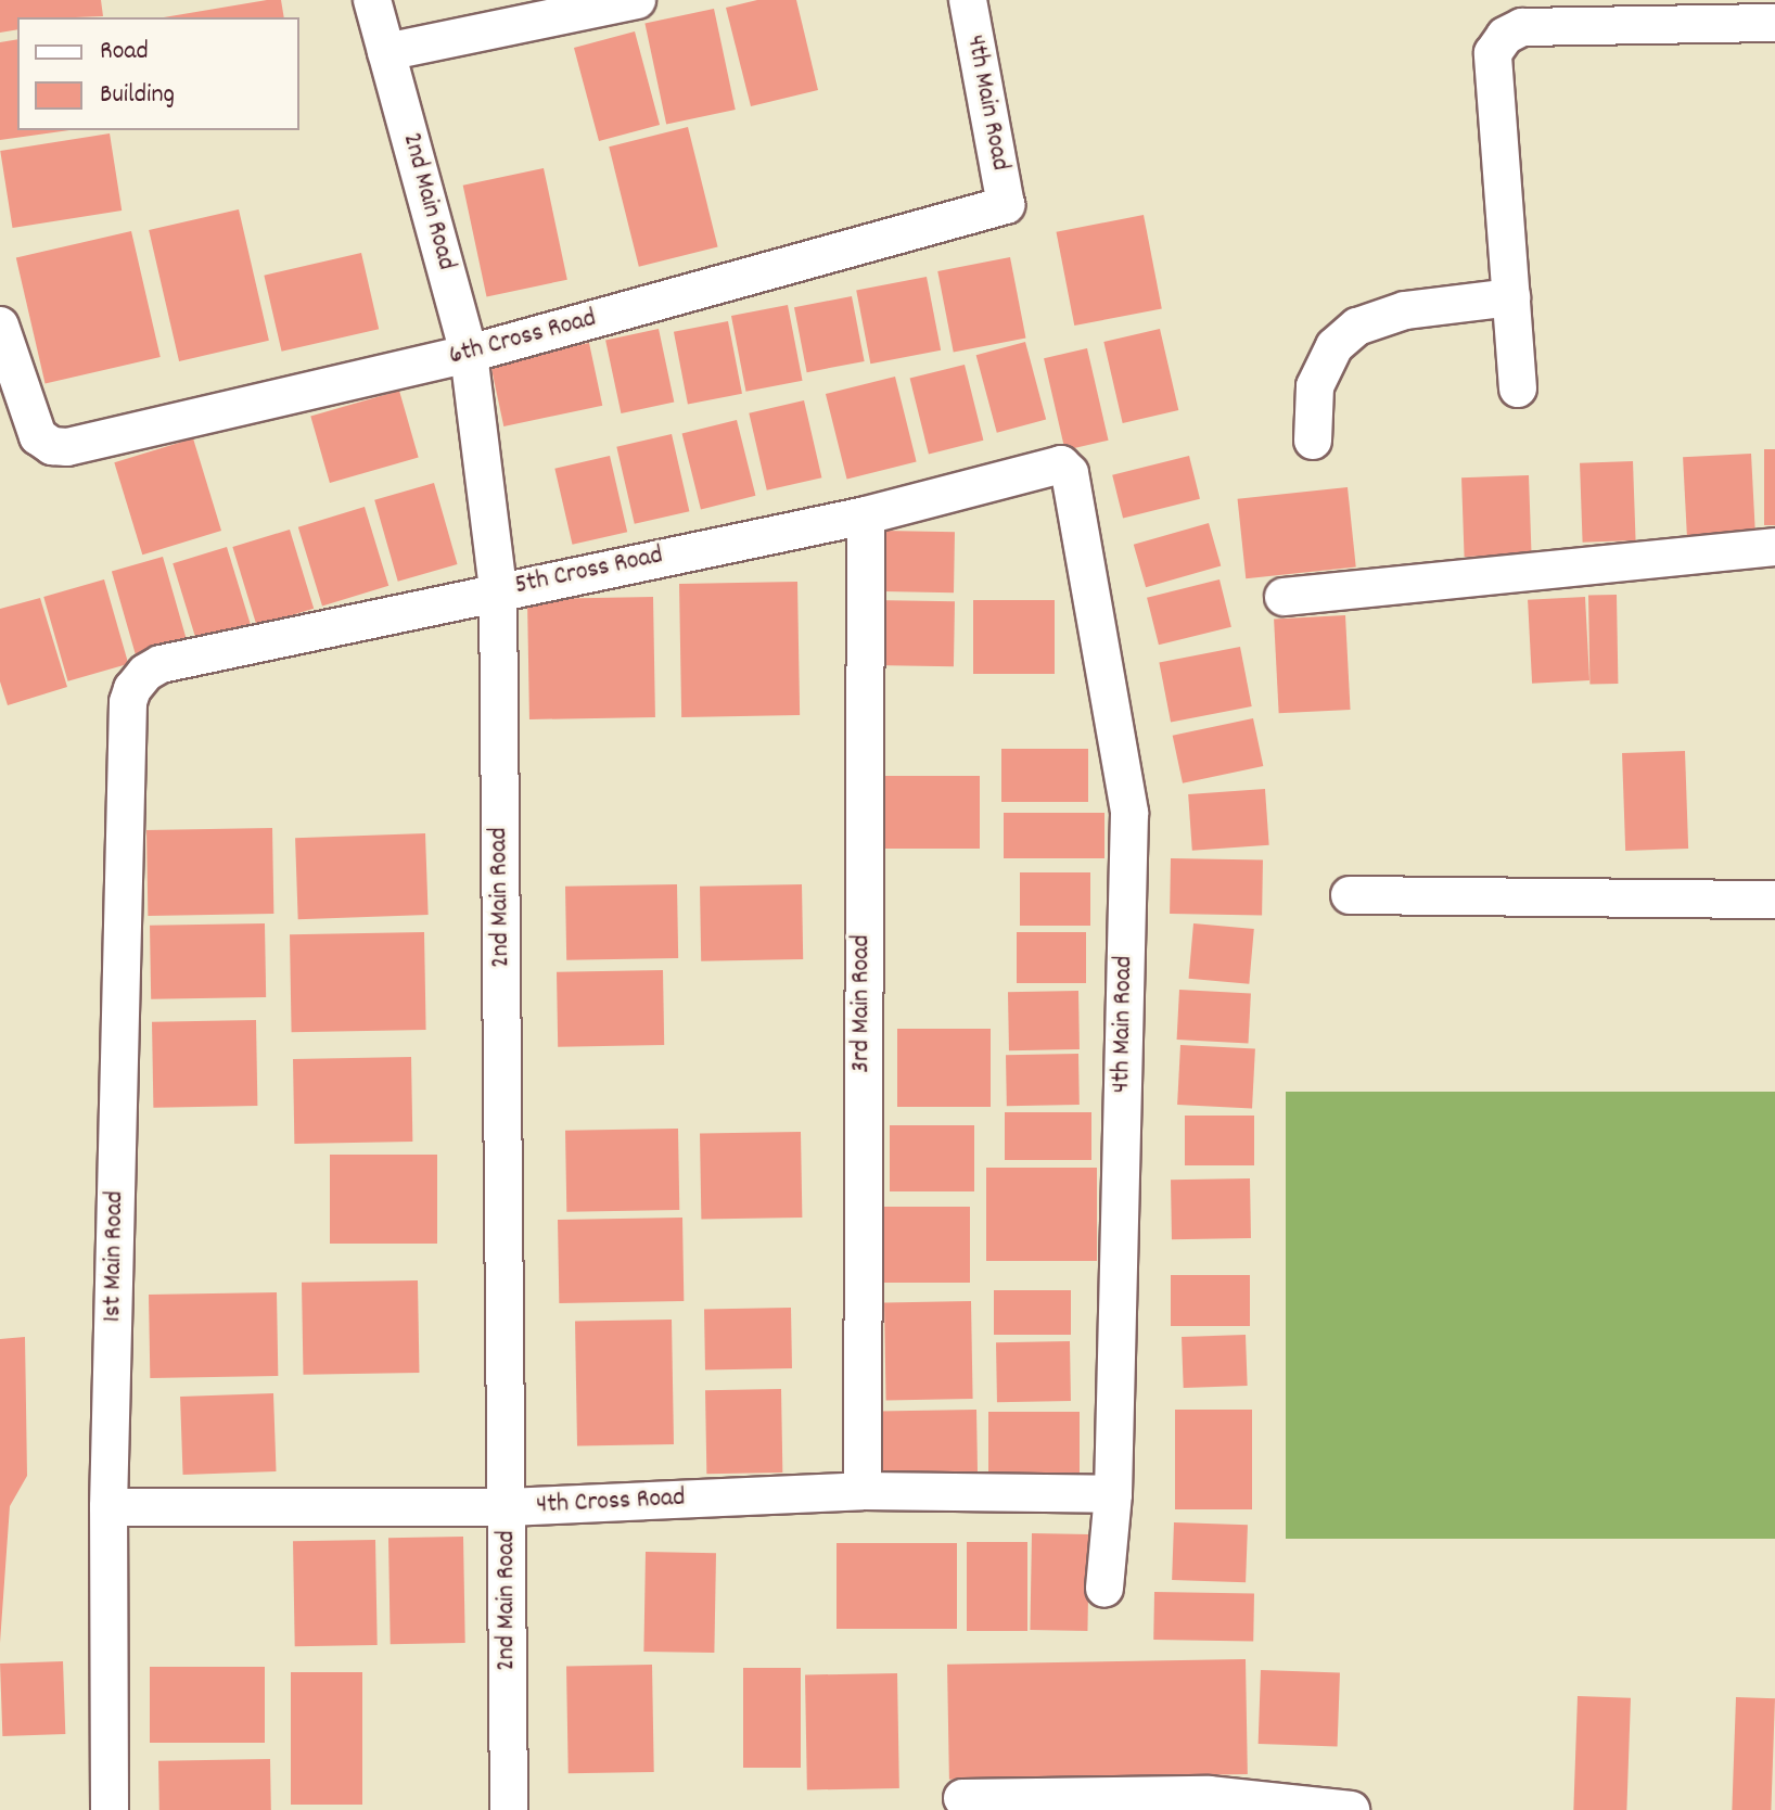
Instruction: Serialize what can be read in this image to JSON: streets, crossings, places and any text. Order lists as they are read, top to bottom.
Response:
{
  "streets": {
    "street": [
      "4th Main Road",
      "2nd Main Road",
      "6th Cross Road",
      "5th Cross Road",
      "3rd Main Road",
      "1st Main Road",
      "4th Cross Road"
    ]
  },
  "crossings": [
    ["4th Main Road", "6th Cross Road"],
    ["4th Main Road", "5th Cross Road"],
    ["4th Main Road", "4th Cross Road"],
    ["2nd Main Road", "6th Cross Road"],
    ["2nd Main Road", "5th Cross Road"],
    ["2nd Main Road", "4th Cross Road"],
    ["5th Cross Road", "3rd Main Road"],
    ["5th Cross Road", "1st Main Road"],
    ["3rd Main Road", "4th Cross Road"],
    ["1st Main Road", "4th Cross Road"]
  ],
  "legend": ["Road", "Building"]
}
